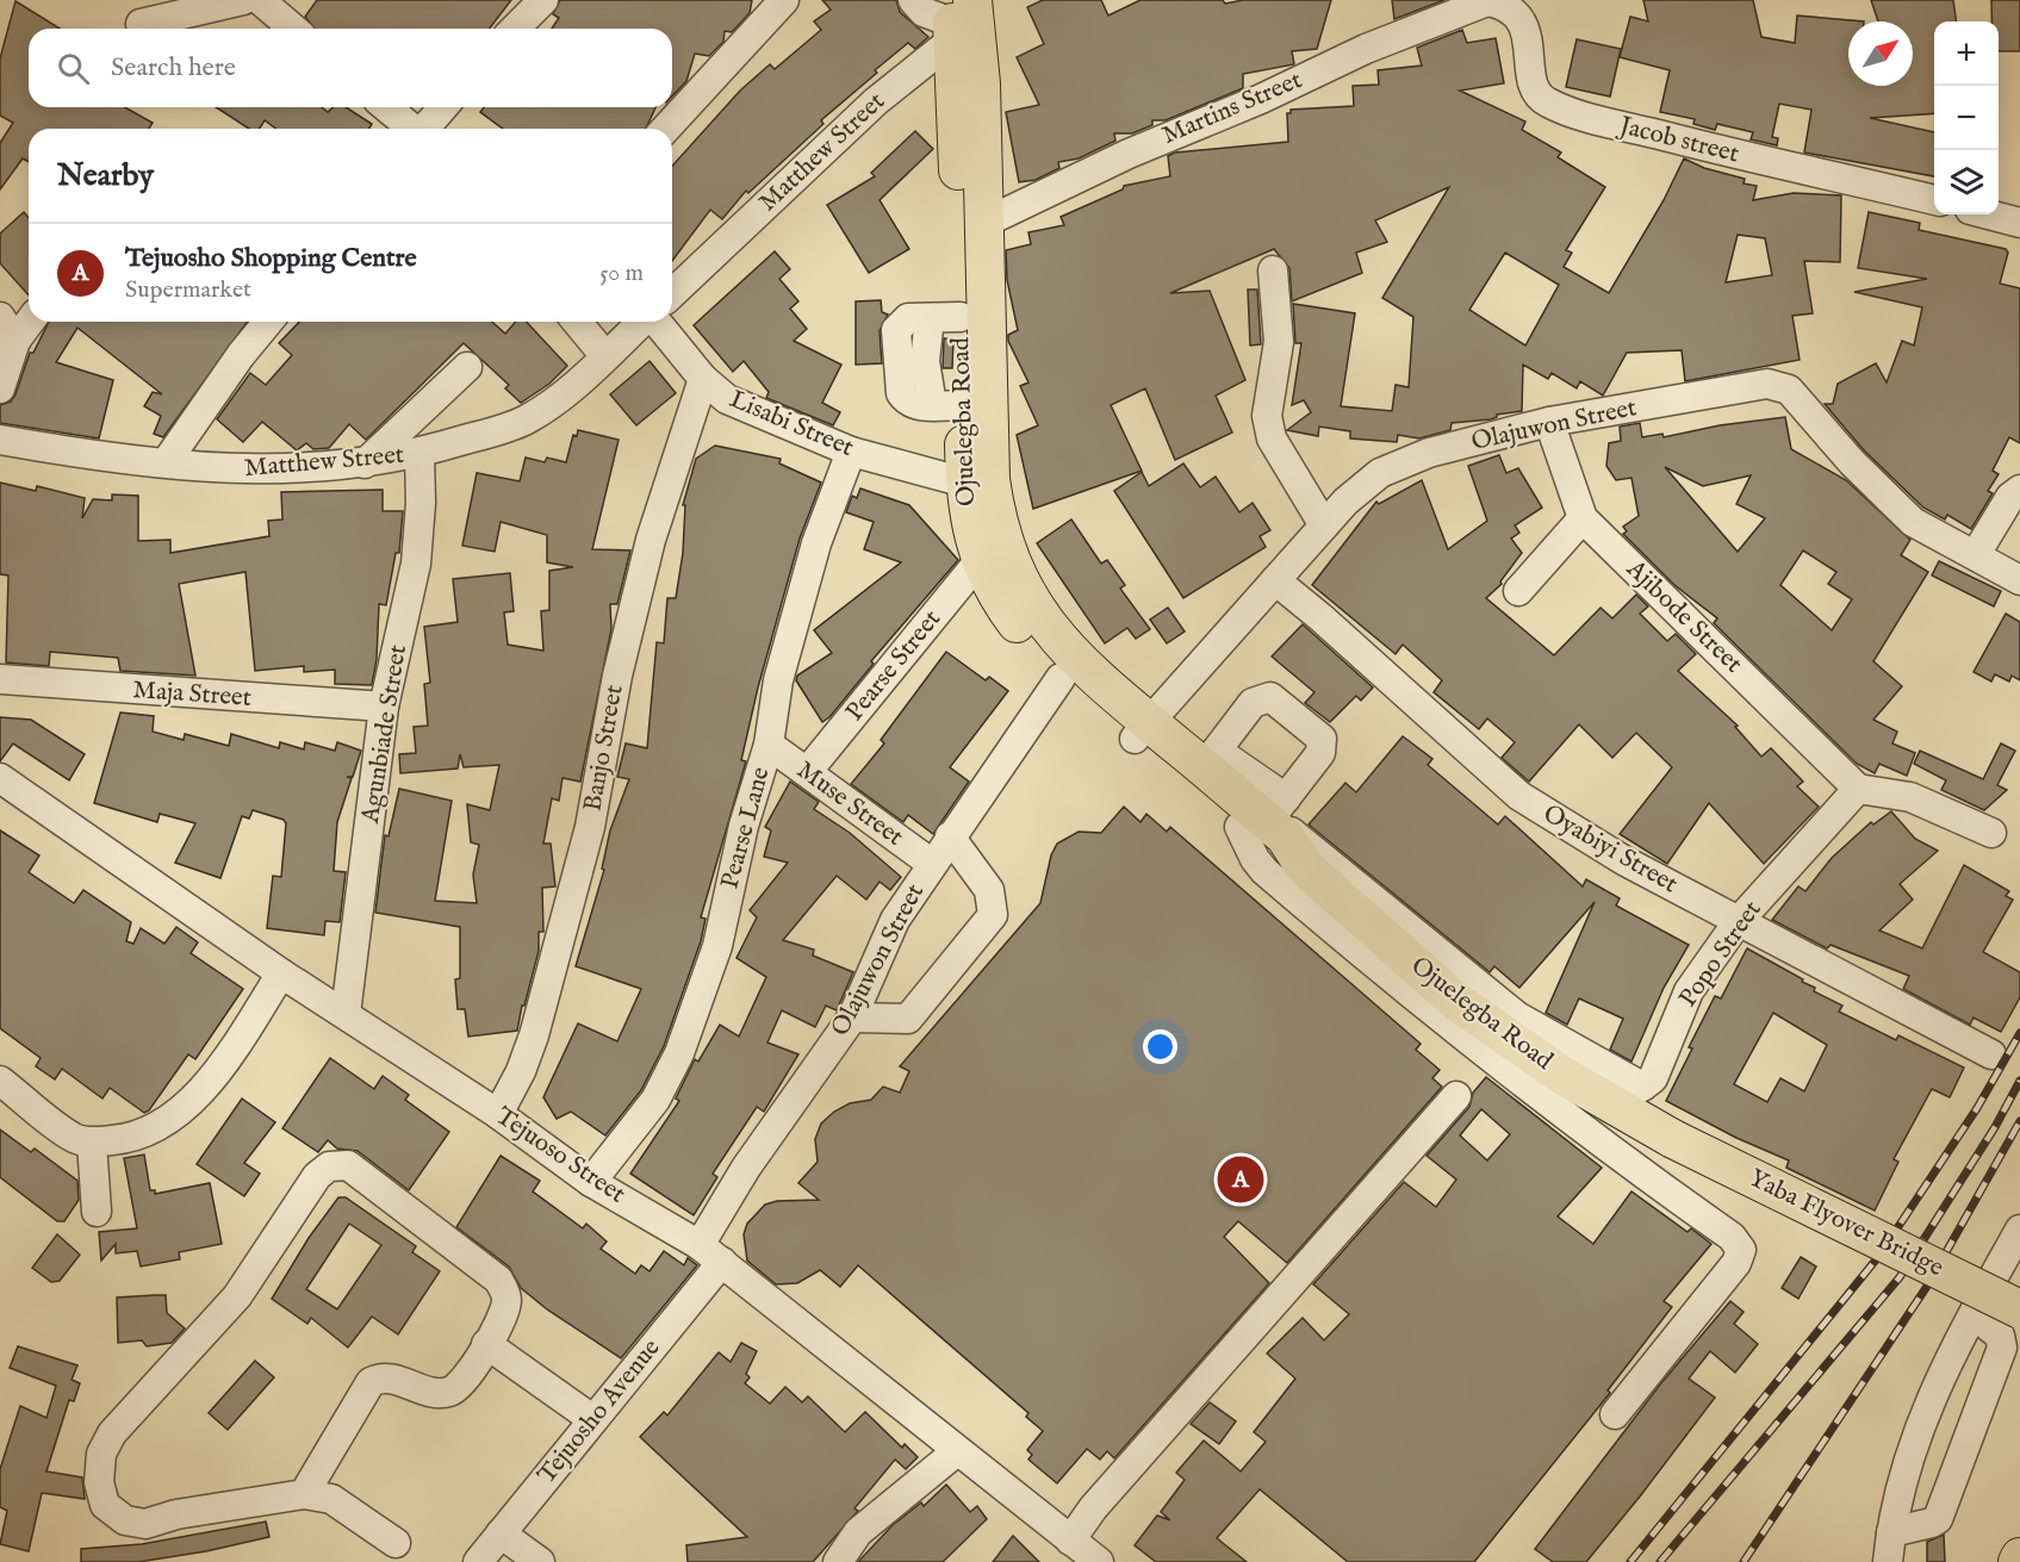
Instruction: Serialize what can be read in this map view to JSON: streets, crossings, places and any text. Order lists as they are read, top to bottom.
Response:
{
  "streets": {
    "main road": ["Ojuelegba Road", "Yaba Flyover Bridge"],
    "street": [
      "Martins Street",
      "Jacob street",
      "Matthew Street",
      "Lisabi Street",
      "Olajuwon Street",
      "Ajibode Street",
      "Pearse Street",
      "Maja Street",
      "Agunbiade Street",
      "Banjo Street",
      "Muse Street",
      "Pearse Lane",
      "Oyabiyi Street",
      "Popo Street",
      "Tejuoso Street",
      "Tejuosho Avenue"
    ]
  },
  "crossings": [
    ["Martins Street", "Jacob street"],
    ["Martins Street", "Ojuelegba Road"],
    ["Matthew Street", "Ojuelegba Road"],
    ["Matthew Street", "Agunbiade Street"],
    ["Ojuelegba Road", "Lisabi Street"],
    ["Ojuelegba Road", "Olajuwon Street"],
    ["Ojuelegba Road", "Pearse Street"],
    ["Ojuelegba Road", "Popo Street"],
    ["Ojuelegba Road", "Yaba Flyover Bridge"],
    ["Lisabi Street", "Banjo Street"],
    ["Lisabi Street", "Pearse Lane"],
    ["Olajuwon Street", "Ajibode Street"],
    ["Olajuwon Street", "Muse Street"],
    ["Olajuwon Street", "Oyabiyi Street"],
    ["Olajuwon Street", "Tejuoso Street"],
    ["Olajuwon Street", "Tejuosho Avenue"],
    ["Ajibode Street", "Popo Street"],
    ["Pearse Street", "Muse Street"],
    ["Maja Street", "Agunbiade Street"],
    ["Agunbiade Street", "Tejuoso Street"],
    ["Banjo Street", "Tejuoso Street"],
    ["Muse Street", "Pearse Lane"],
    ["Pearse Lane", "Tejuoso Street"],
    ["Oyabiyi Street", "Popo Street"],
    ["Tejuoso Street", "Tejuosho Avenue"]
  ],
  "north": "top right",
  "page": {
    "map_buttons": ["+", "−"],
    "search": "Search here",
    "heading": "Nearby",
    "list": [
      {
        "mark": "A",
        "name": "Tejuosho Shopping Centre",
        "note": "Supermarket",
        "value": "50 m"
      }
    ],
    "pins": "A"
  }
}
